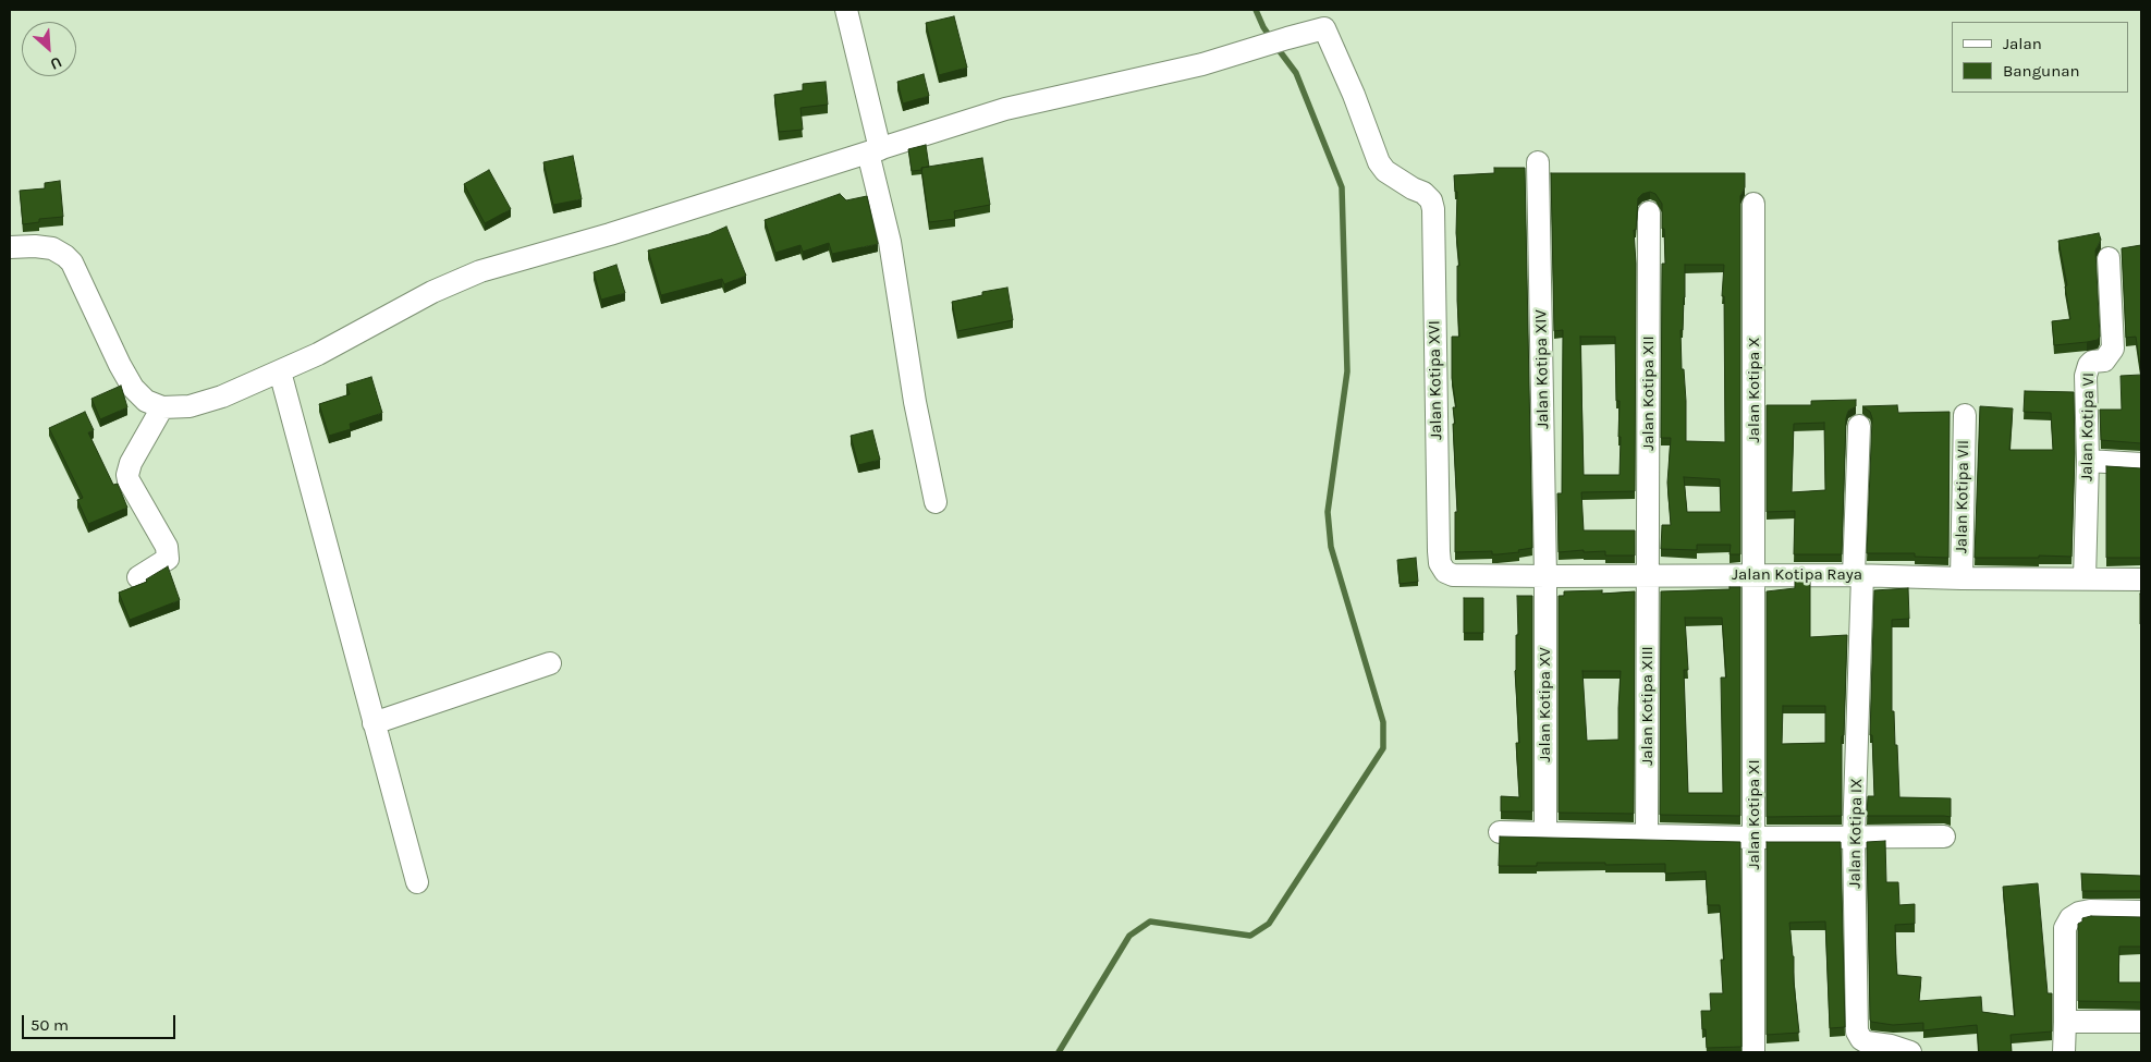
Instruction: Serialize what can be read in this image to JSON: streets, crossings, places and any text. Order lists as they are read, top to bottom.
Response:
{
  "streets": {
    "street": [
      "Jalan Kotipa XIV",
      "Jalan Kotipa XVI",
      "Jalan Kotipa X",
      "Jalan Kotipa XII",
      "Jalan Kotipa VI",
      "Jalan Kotipa VII",
      "Jalan Kotipa Raya",
      "Jalan Kotipa XV",
      "Jalan Kotipa XIII",
      "Jalan Kotipa XI",
      "Jalan Kotipa IX"
    ]
  },
  "crossings": [
    ["Jalan Kotipa XIV", "Jalan Kotipa Raya"],
    ["Jalan Kotipa XIV", "Jalan Kotipa XV"],
    ["Jalan Kotipa XVI", "Jalan Kotipa Raya"],
    ["Jalan Kotipa X", "Jalan Kotipa Raya"],
    ["Jalan Kotipa X", "Jalan Kotipa XI"],
    ["Jalan Kotipa XII", "Jalan Kotipa Raya"],
    ["Jalan Kotipa XII", "Jalan Kotipa XIII"],
    ["Jalan Kotipa VI", "Jalan Kotipa Raya"],
    ["Jalan Kotipa VII", "Jalan Kotipa Raya"],
    ["Jalan Kotipa Raya", "Jalan Kotipa XV"],
    ["Jalan Kotipa Raya", "Jalan Kotipa XIII"],
    ["Jalan Kotipa Raya", "Jalan Kotipa XI"],
    ["Jalan Kotipa Raya", "Jalan Kotipa IX"]
  ],
  "legend": ["Jalan", "Bangunan"],
  "scale_bar": "50 m",
  "north": "bottom right"
}
